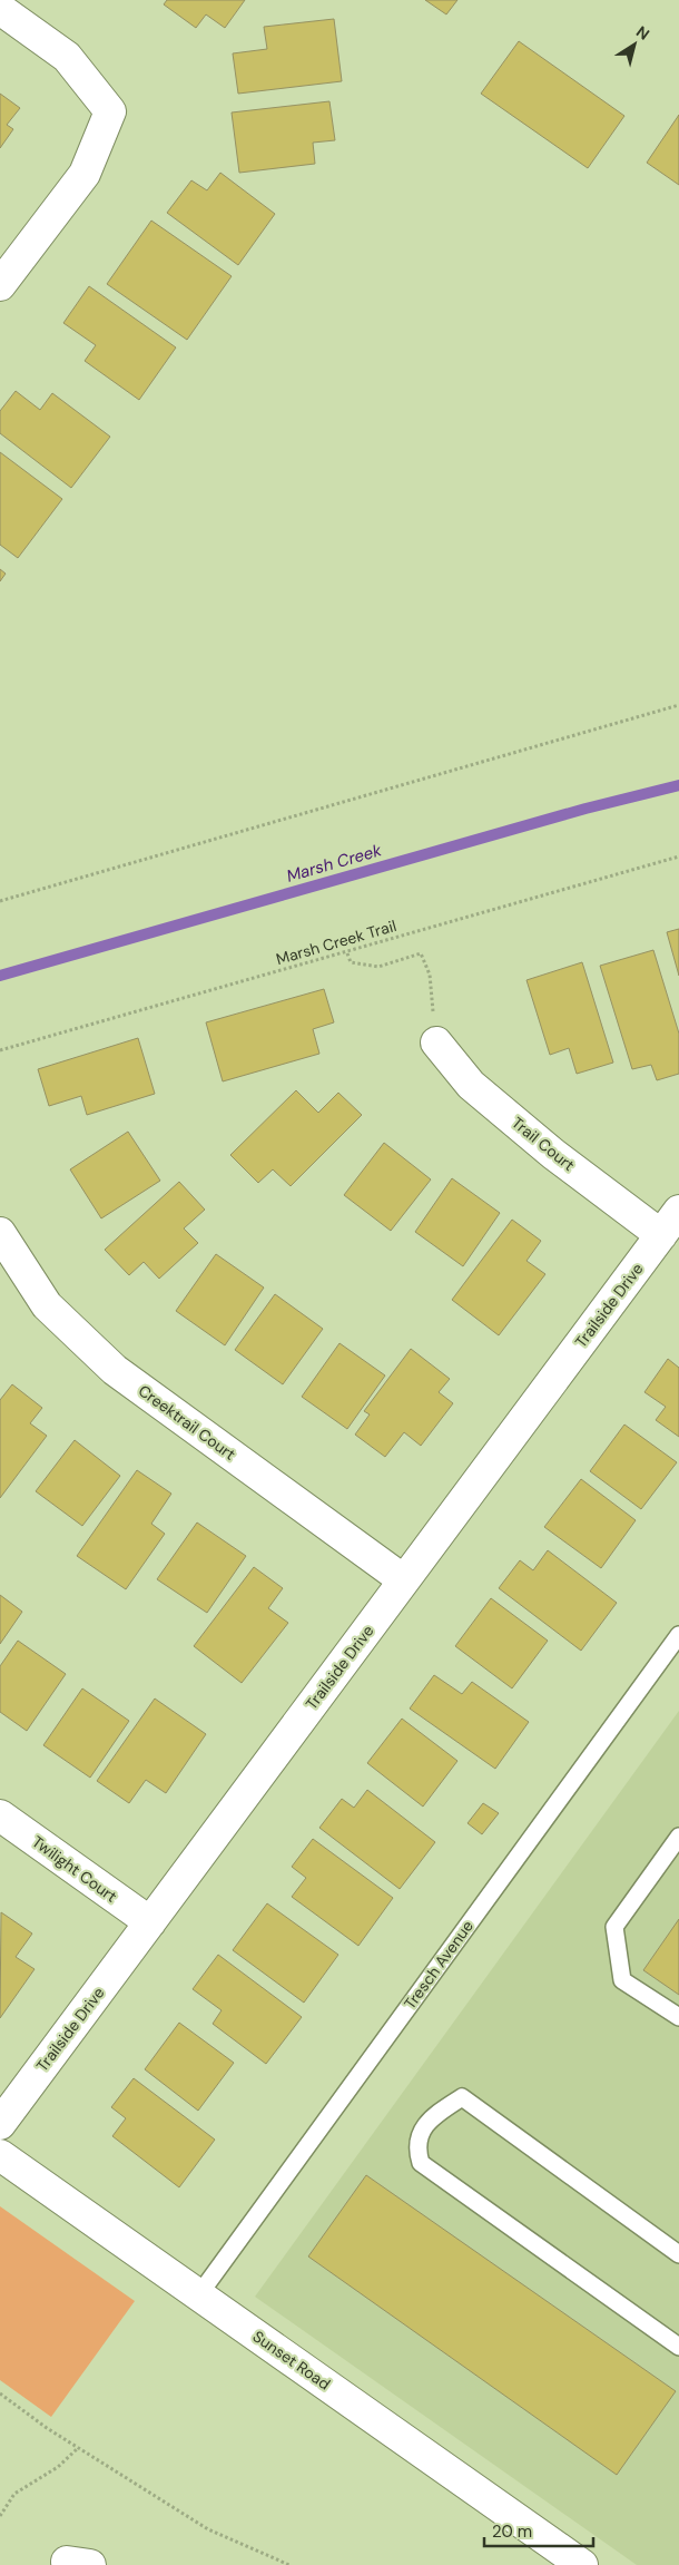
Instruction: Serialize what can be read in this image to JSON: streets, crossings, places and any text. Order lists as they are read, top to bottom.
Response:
{
  "streets": {
    "street": [
      "Trail Court",
      "Trailside Drive",
      "Creektrail Court",
      "Twilight Court",
      "Sunset Road"
    ],
    "lane": ["Tresch Avenue"],
    "path": ["Marsh Creek Trail"]
  },
  "crossings": [
    ["Trail Court", "Trailside Drive"],
    ["Trailside Drive", "Creektrail Court"],
    ["Trailside Drive", "Twilight Court"],
    ["Tresch Avenue", "Sunset Road"]
  ],
  "water": ["Marsh Creek"],
  "scale_bar": "20 m",
  "north": "top right"
}
